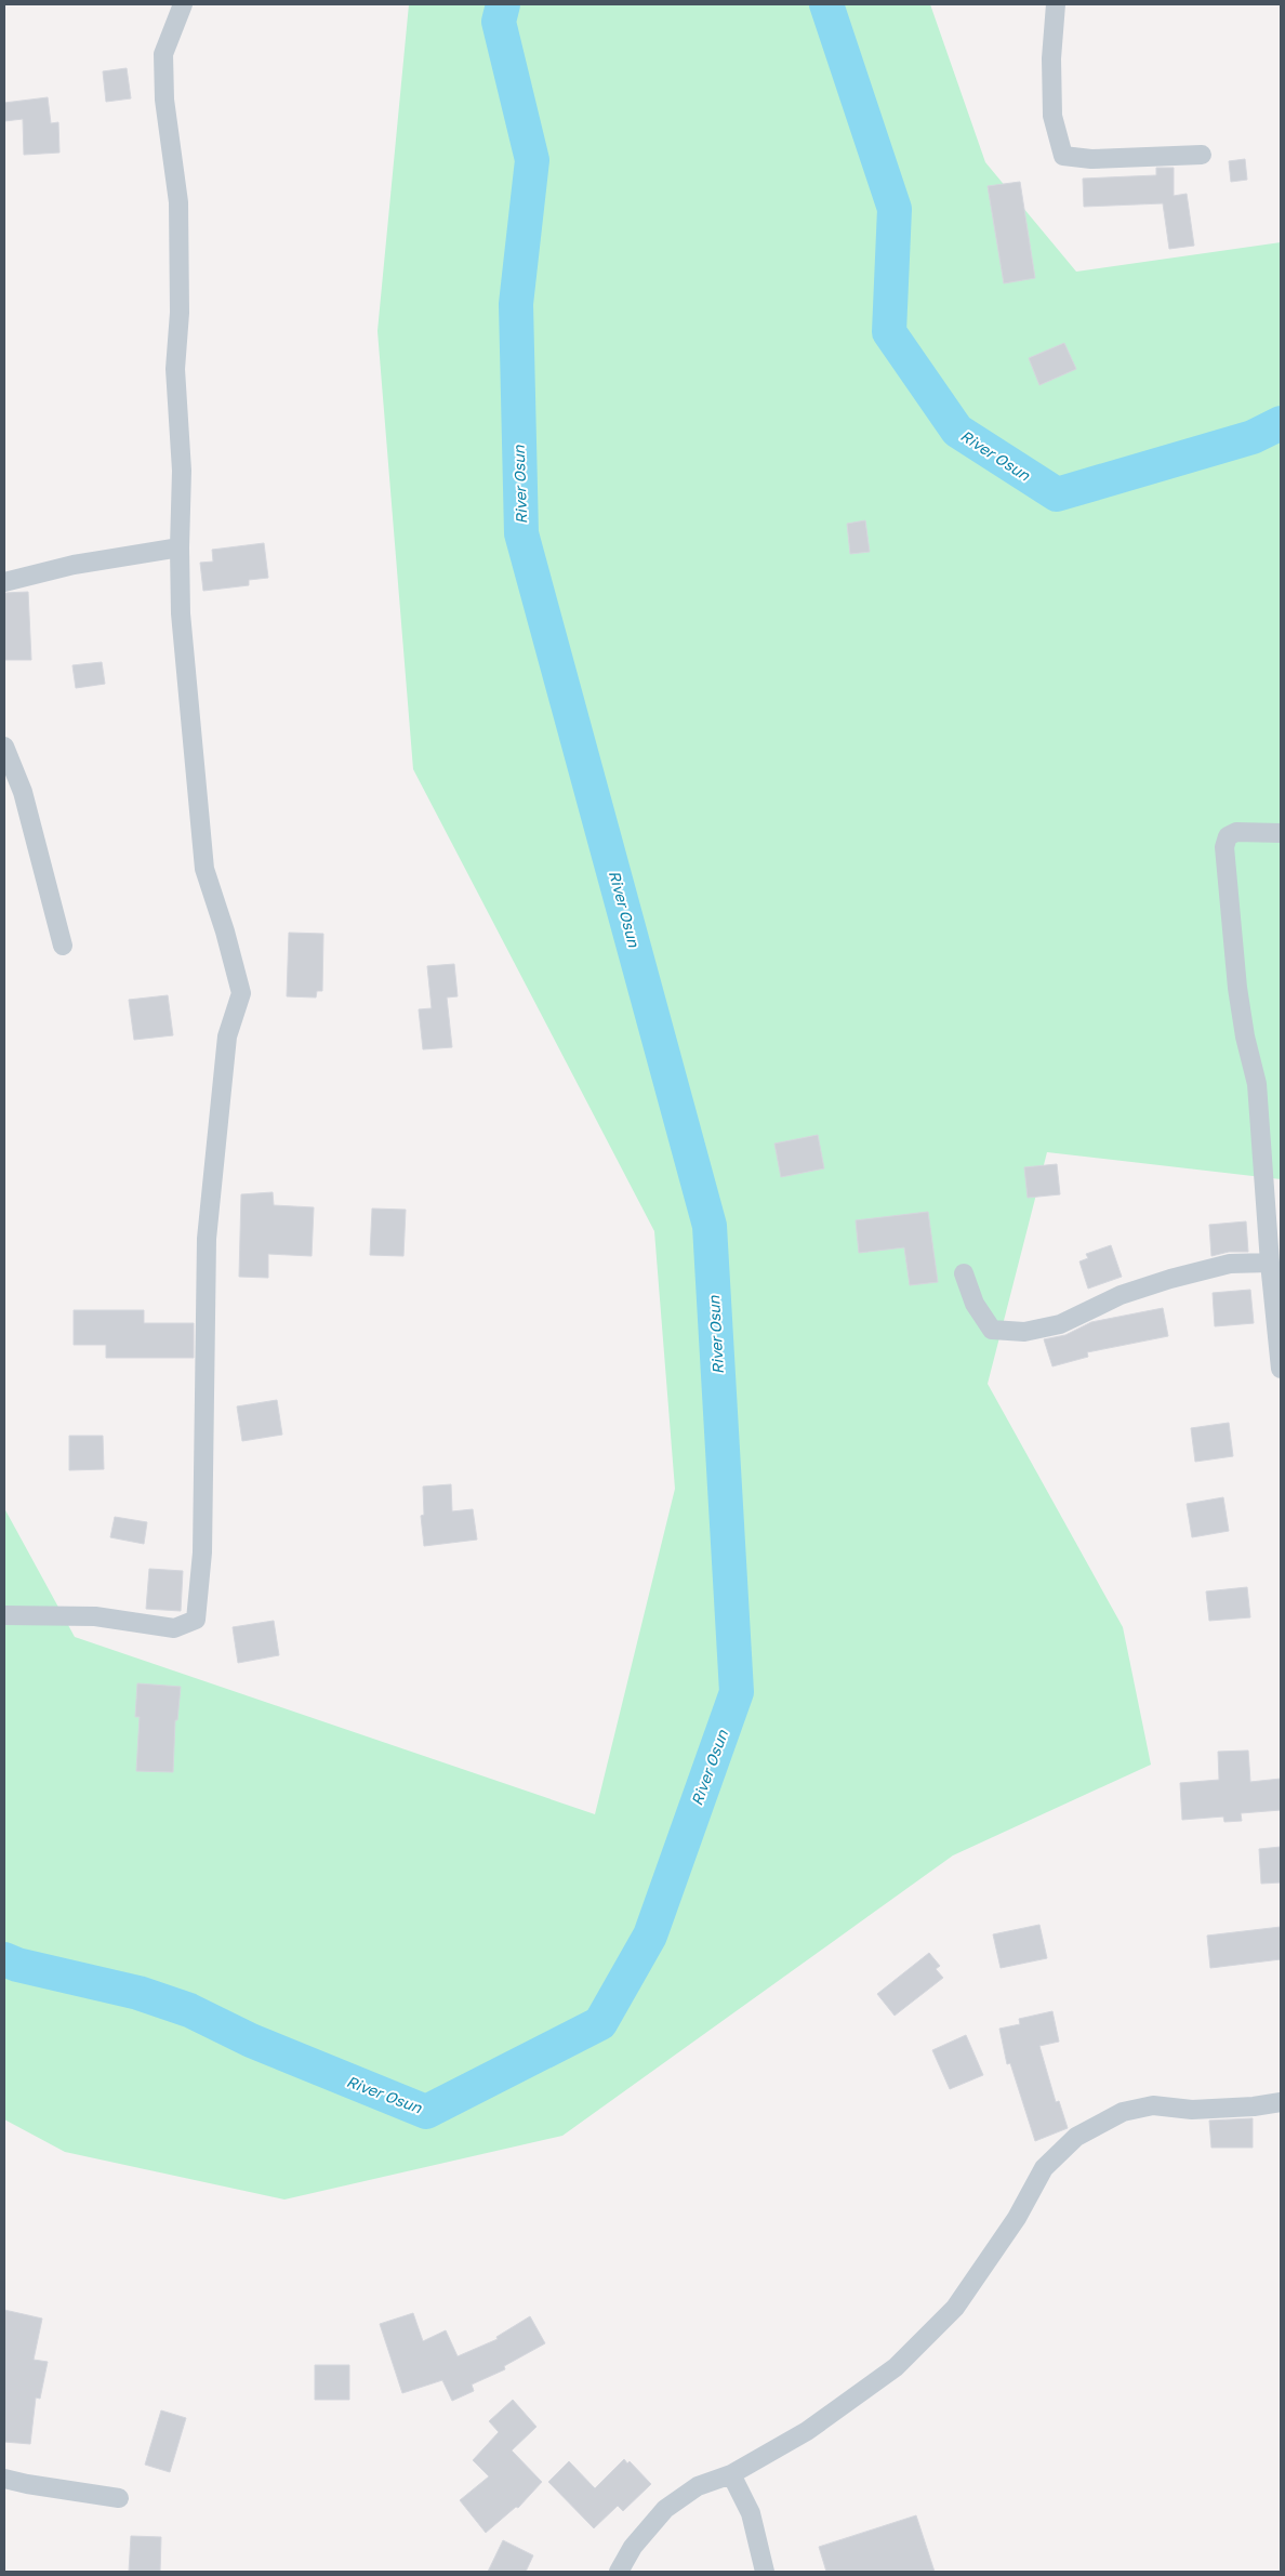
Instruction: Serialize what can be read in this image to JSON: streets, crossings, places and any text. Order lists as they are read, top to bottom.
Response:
{
  "water": ["River Osun"]
}
